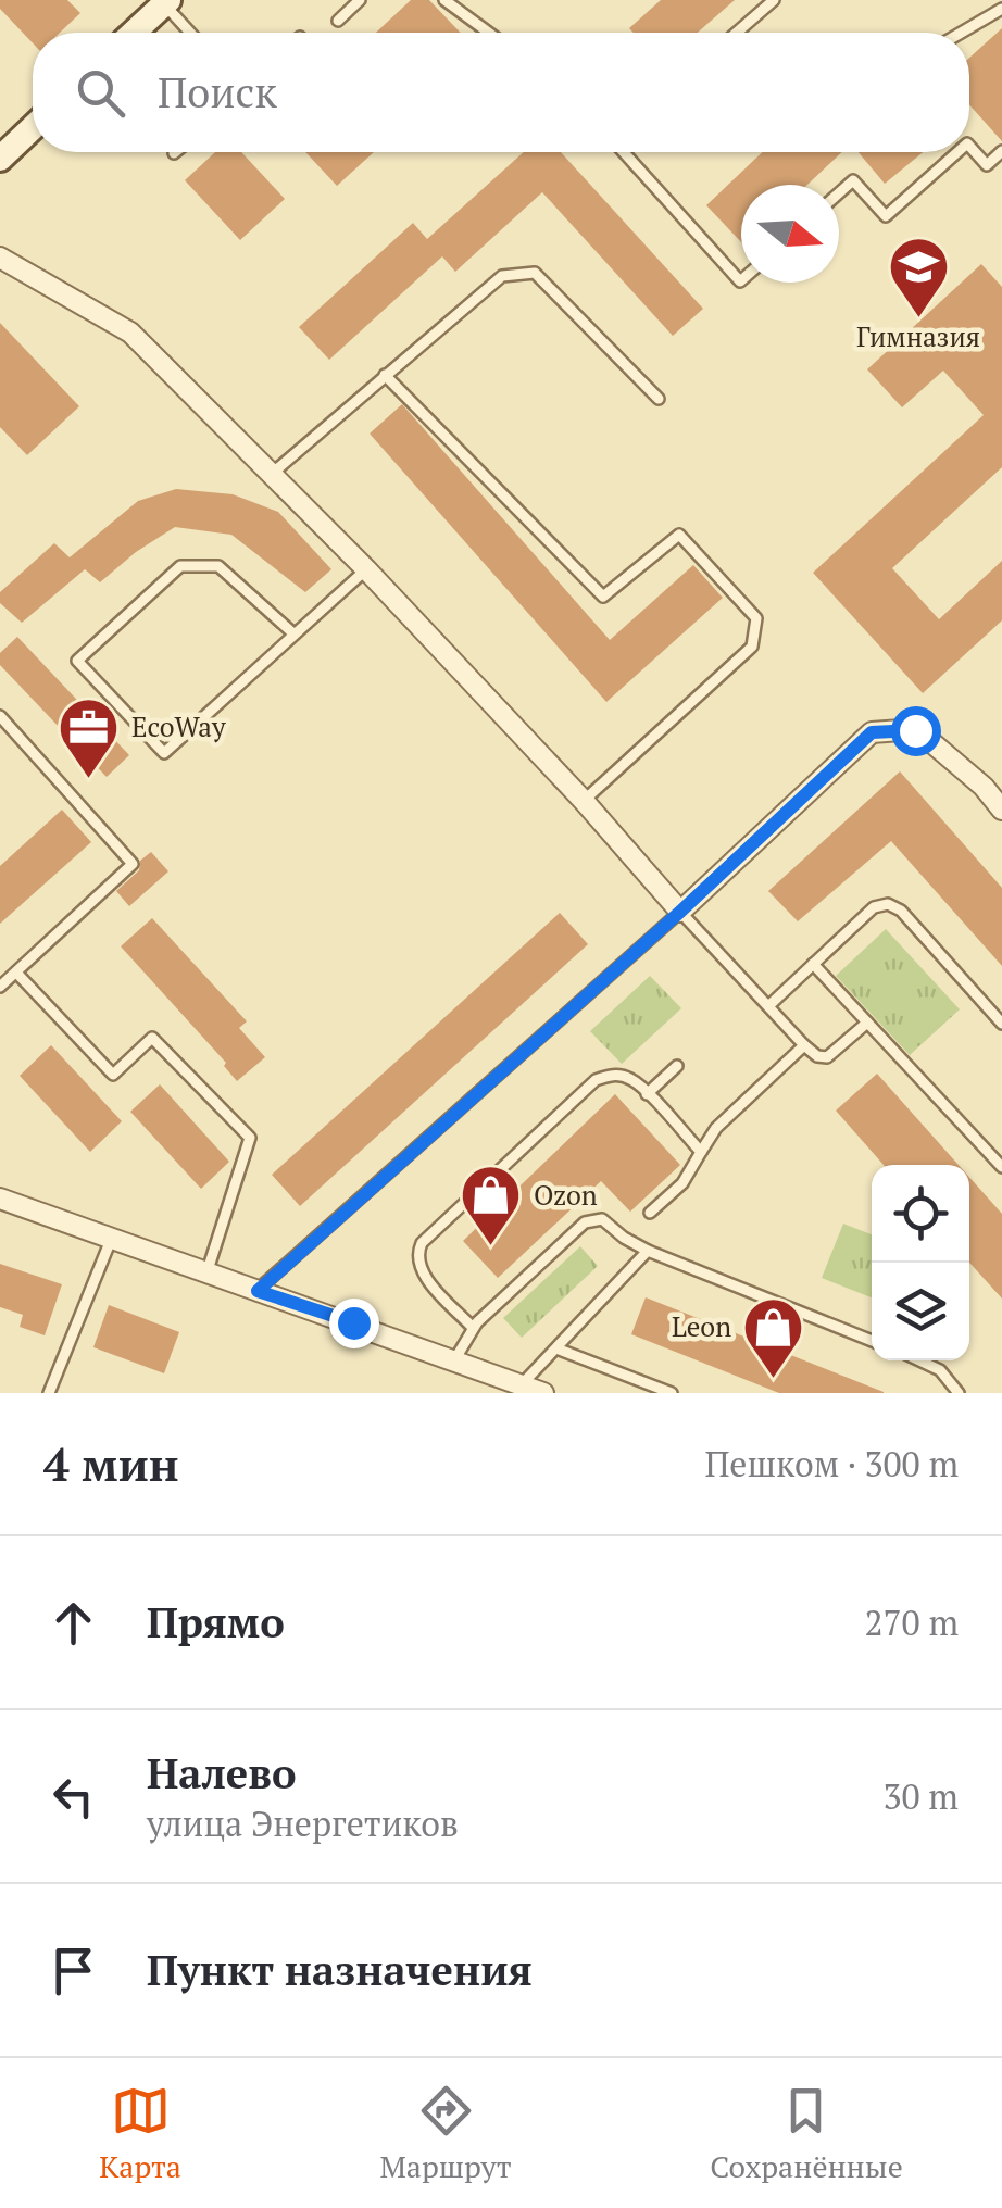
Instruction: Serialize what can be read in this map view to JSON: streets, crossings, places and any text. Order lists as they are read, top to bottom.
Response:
{
  "places": {
    "school or university": ["Гимназия"],
    "office": ["EcoWay"],
    "shop": ["Ozon", "Leon"]
  },
  "north": "right",
  "page": {
    "search": "Поиск",
    "heading": ["4 мин", "Пешком · 300 m"],
    "list": [
      ["Прямо", "270 m"],
      ["Налево", "улица Энергетиков", "30 m"],
      "Пункт назначения"
    ],
    "nav": ["Карта", "Маршрут", "Сохранённые"]
  }
}
